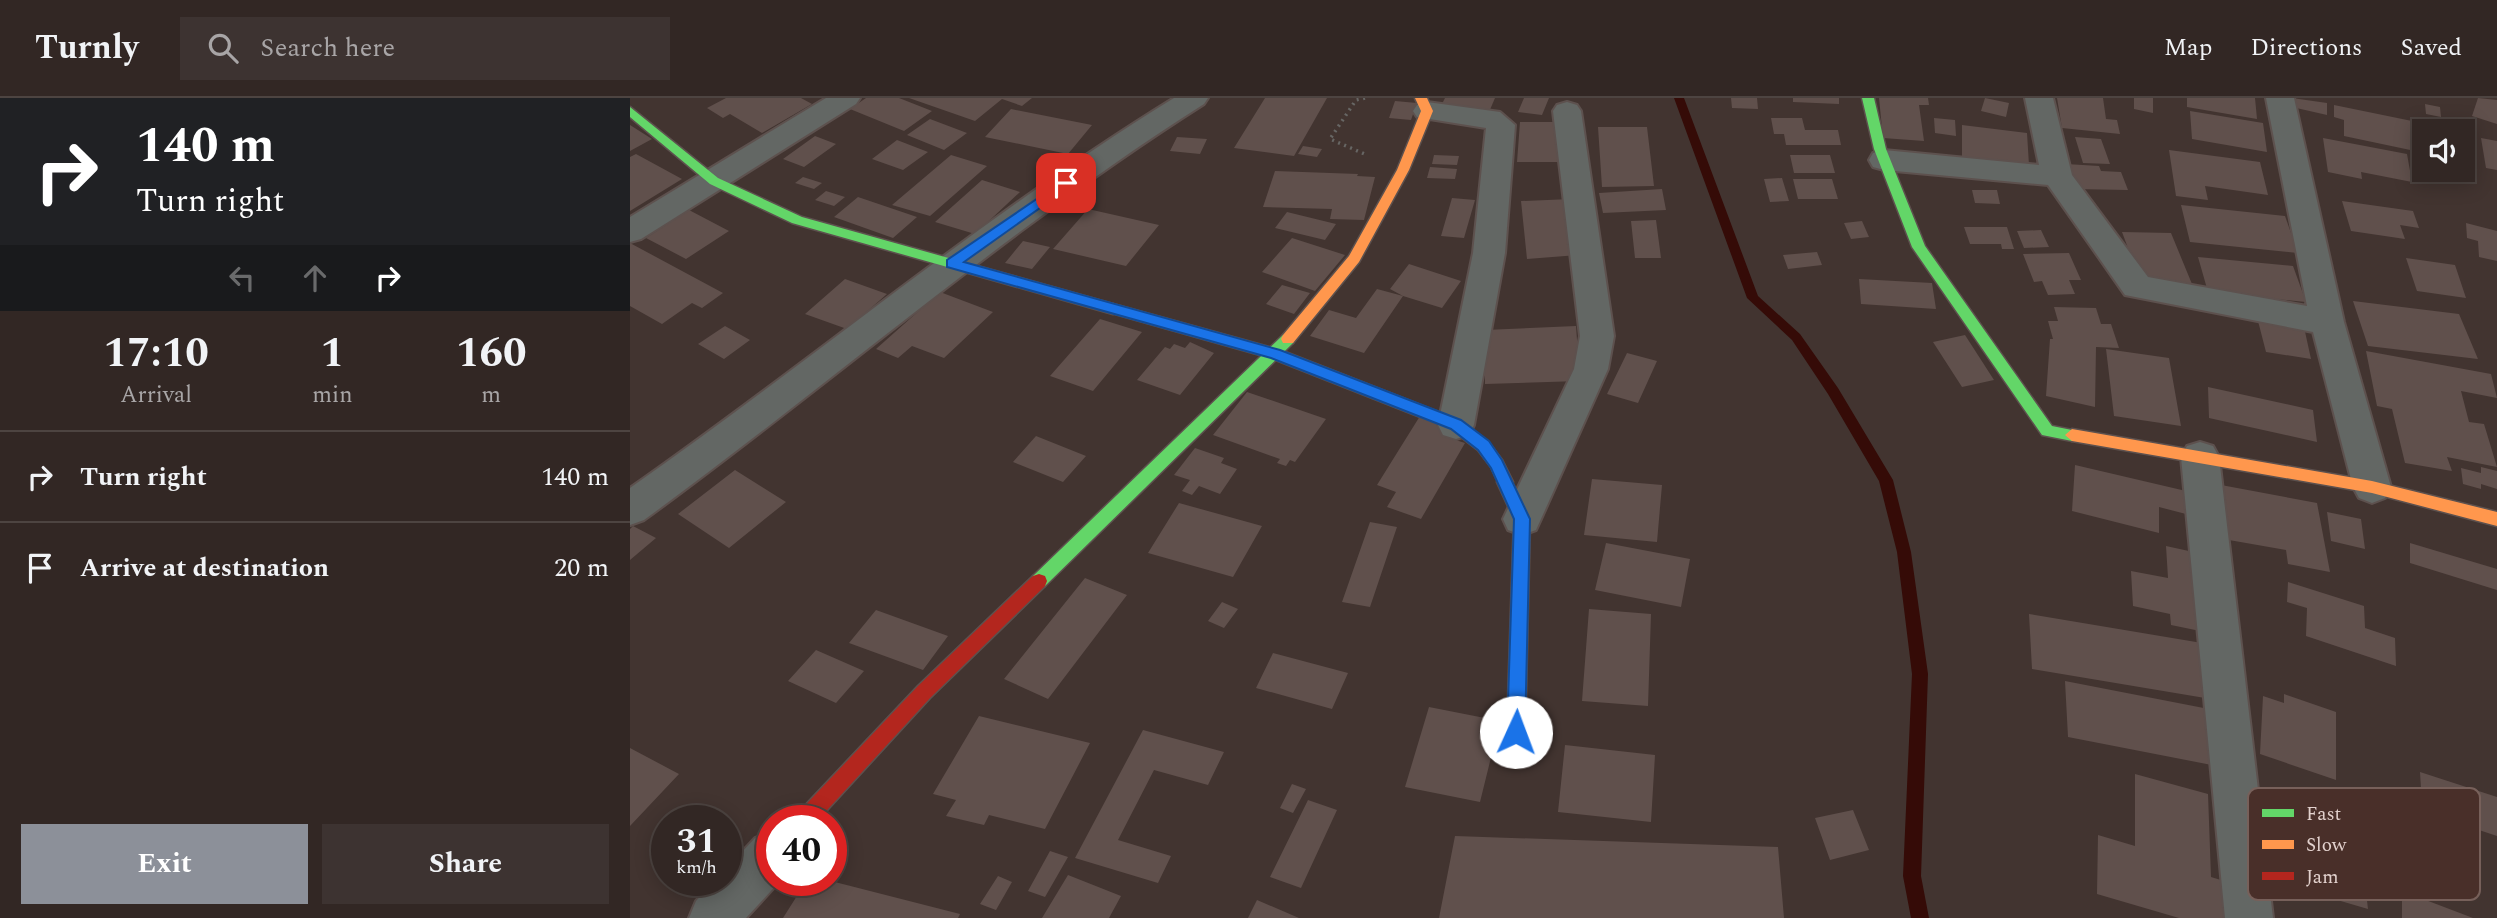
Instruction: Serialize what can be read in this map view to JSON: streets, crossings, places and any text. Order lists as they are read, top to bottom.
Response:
{
  "legend": ["Fast", "Slow", "Jam"],
  "page": {
    "header": "Turnly",
    "search": "Search here",
    "nav": ["Map", "Directions", "Saved"],
    "turn": ["140 m", "Turn right"],
    "eta": [
      "17:10",
      "Arrival",
      "1",
      "min",
      "160",
      "m"
    ],
    "list": [
      {
        "name": "Turn right",
        "value": "140 m"
      },
      {
        "name": "Arrive at destination",
        "value": "20 m"
      }
    ],
    "speed": "31 km/h",
    "limit": "40",
    "buttons": ["Exit", "Share"]
  }
}
